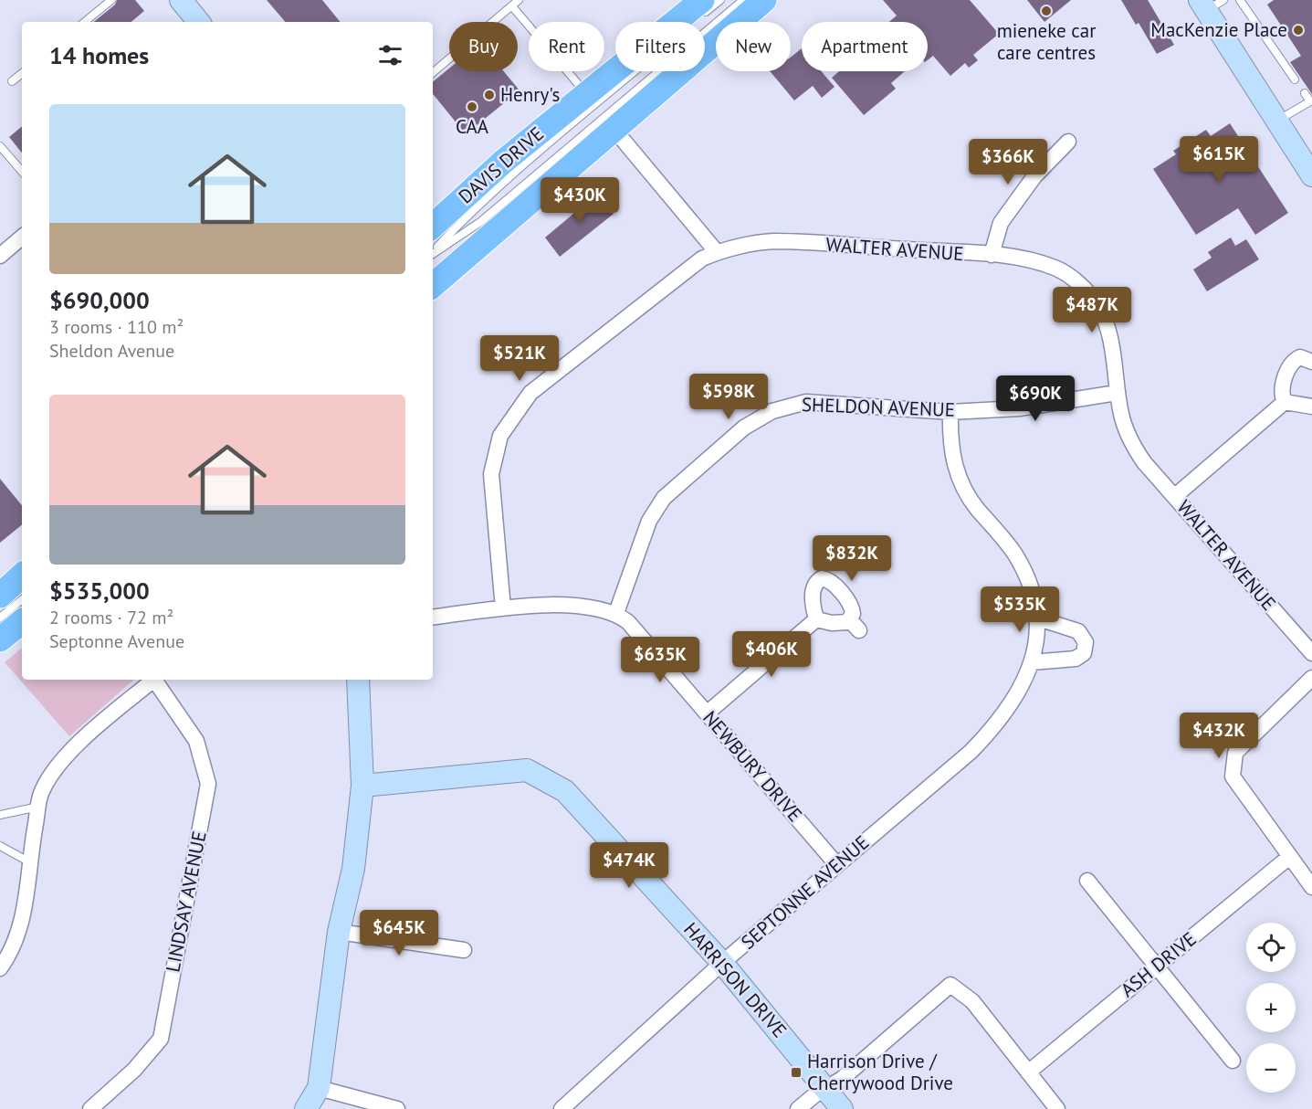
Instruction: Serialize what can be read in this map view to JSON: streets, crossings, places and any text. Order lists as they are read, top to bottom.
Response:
{
  "streets": {
    "main road": ["DAVIS DRIVE"],
    "street": [
      "WALTER AVENUE",
      "SHELDON AVENUE",
      "NEWBURY DRIVE",
      "SEPTONNE AVENUE",
      "LINDSAY AVENUE",
      "ASH DRIVE",
      "HARRISON DRIVE"
    ]
  },
  "crossings": [
    ["WALTER AVENUE", "SHELDON AVENUE"],
    ["SHELDON AVENUE", "NEWBURY DRIVE"],
    ["SHELDON AVENUE", "SEPTONNE AVENUE"],
    ["NEWBURY DRIVE", "SEPTONNE AVENUE"],
    ["SEPTONNE AVENUE", "HARRISON DRIVE"]
  ],
  "places": {
    "other": [
      "mieneke car care centres",
      "MacKenzie Place",
      "Henry's",
      "CAA"
    ],
    "transit": ["Harrison Drive / Cherrywood Drive"]
  },
  "page": {
    "chip": [
      "Buy",
      "Rent",
      "Filters",
      "New",
      "Apartment"
    ],
    "heading": "14 homes",
    "list": [
      {
        "name": "$690,000",
        "note": "3 rooms · 110 m² · Sheldon Avenue"
      },
      {
        "name": "$535,000",
        "note": "2 rooms · 72 m² · Septonne Avenue"
      }
    ],
    "price": [
      "$615K",
      "$366K",
      "$430K",
      "$487K",
      "$521K",
      "$598K",
      "$690K",
      "$832K",
      "$535K",
      "$406K",
      "$635K",
      "$432K",
      "$474K",
      "$645K"
    ],
    "map_buttons": ["+", "−"]
  }
}
